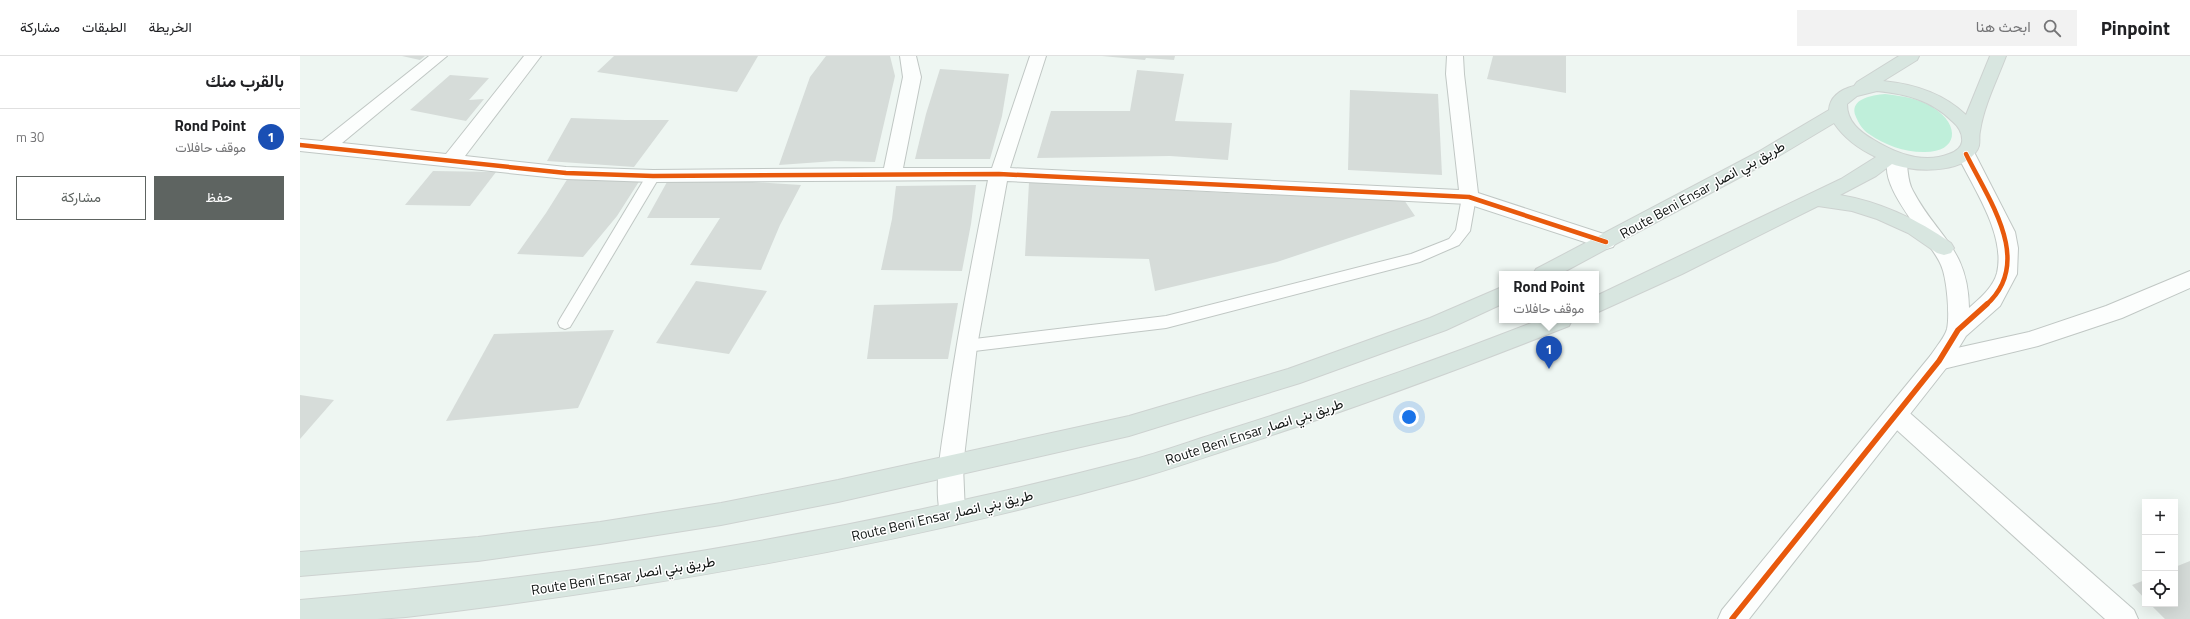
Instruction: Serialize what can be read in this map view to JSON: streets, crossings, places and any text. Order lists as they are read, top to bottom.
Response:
{
  "streets": {
    "highway": ["Route Beni Ensar طريق بني انصار"]
  },
  "page": {
    "header": "Pinpoint",
    "search": "ابحث هنا",
    "nav": ["الخريطة", "الطبقات", "مشاركة"],
    "heading": "بالقرب منك",
    "list": [
      {
        "mark": "1",
        "name": "Rond Point",
        "note": "موقف حافلات",
        "value": "30 m"
      }
    ],
    "buttons": ["حفظ", "مشاركة"],
    "popup": ["Rond Point", "موقف حافلات"],
    "pins": "1",
    "map_buttons": ["+", "−"]
  }
}
